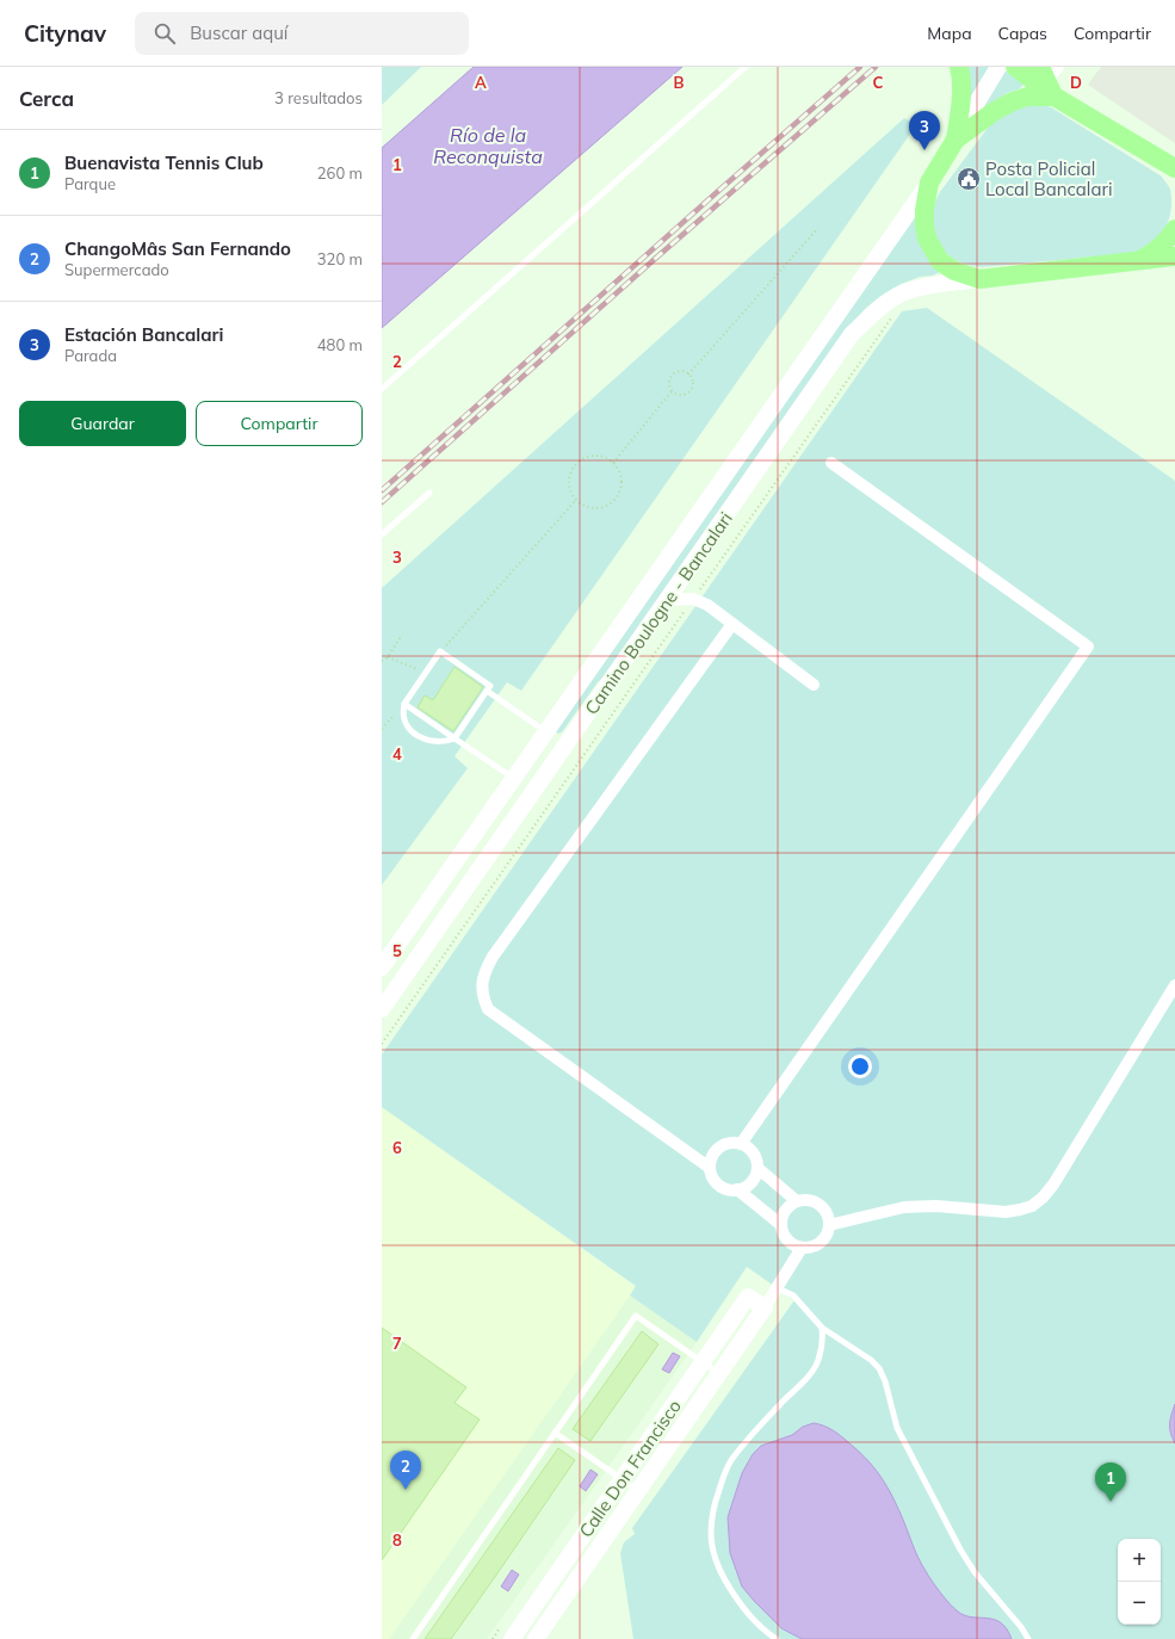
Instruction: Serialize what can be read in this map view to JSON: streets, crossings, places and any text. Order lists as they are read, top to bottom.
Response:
{
  "streets": {
    "main road": ["Camino Boulogne - Bancalari", "Calle Don Francisco"]
  },
  "water": ["Río de la Reconquista"],
  "places": {
    "public building": ["Posta Policial Local Bancalari"]
  },
  "page": {
    "header": "Citynav",
    "search": "Buscar aquí",
    "nav": ["Mapa", "Capas", "Compartir"],
    "heading": ["Cerca", "3 resultados"],
    "pins": ["3", "2", "1"],
    "list": [
      {
        "mark": "1",
        "name": "Buenavista Tennis Club",
        "note": "Parque",
        "value": "260 m"
      },
      {
        "mark": "2",
        "name": "ChangoMâs San Fernando",
        "note": "Supermercado",
        "value": "320 m"
      },
      {
        "mark": "3",
        "name": "Estación Bancalari",
        "note": "Parada",
        "value": "480 m"
      }
    ],
    "buttons": ["Guardar", "Compartir"],
    "map_buttons": ["+", "−"]
  },
  "grid": {
    "columns": [
      "A",
      "B",
      "C",
      "D"
    ],
    "rows": [
      "1",
      "2",
      "3",
      "4",
      "5",
      "6",
      "7",
      "8"
    ]
  }
}
